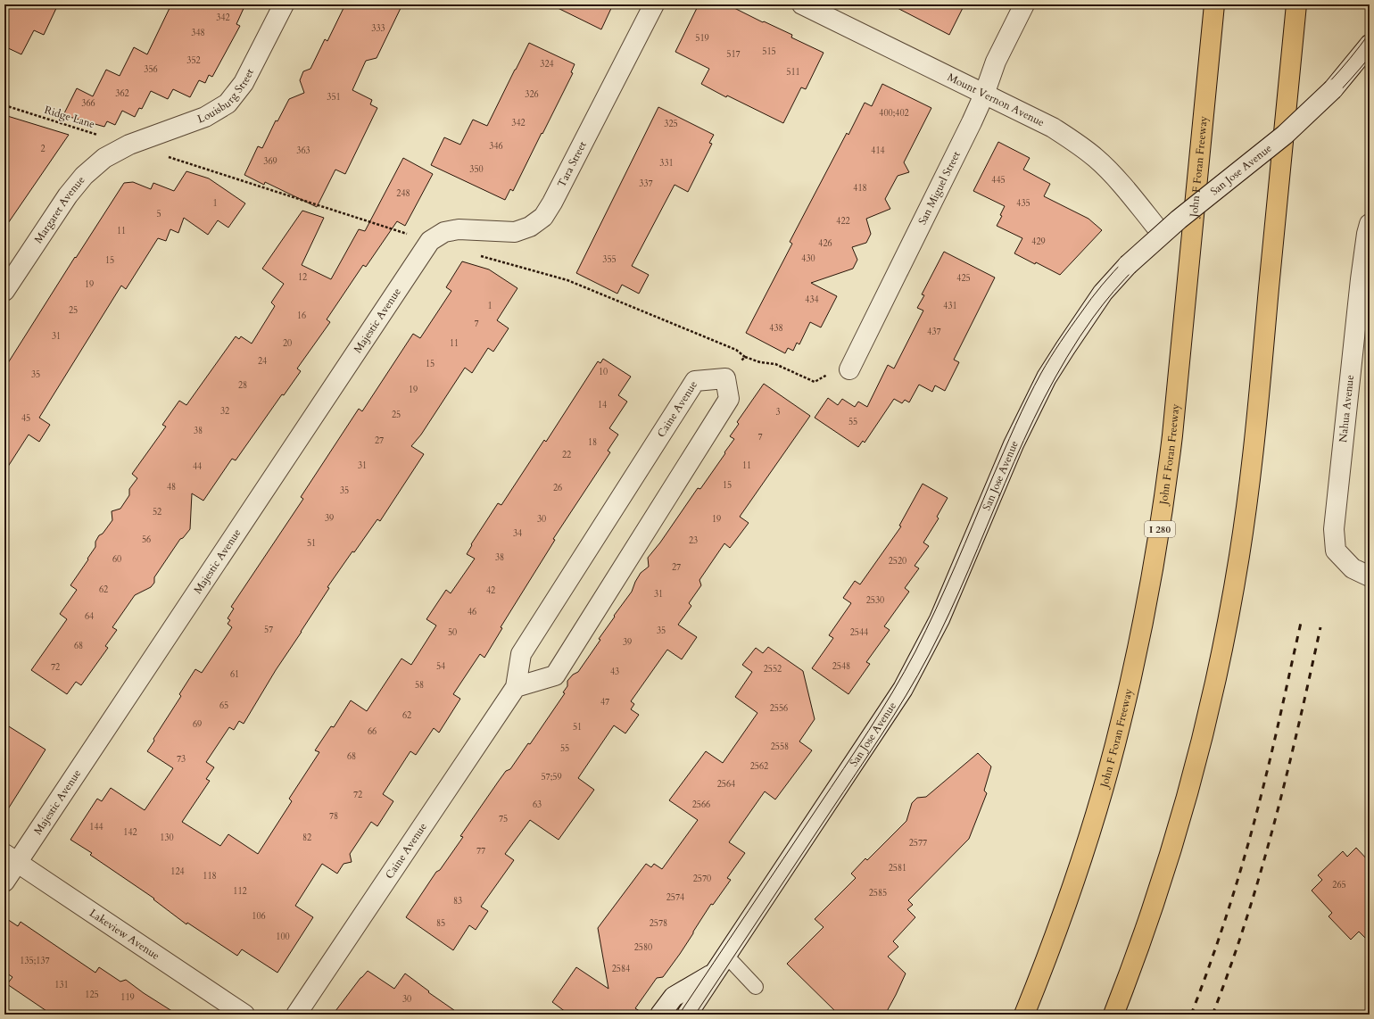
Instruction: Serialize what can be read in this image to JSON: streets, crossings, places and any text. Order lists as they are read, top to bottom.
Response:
{
  "streets": {
    "highway": ["John F Foran Freeway", "I 280"],
    "street": [
      "Louisburg Street",
      "Mount Vernon Avenue",
      "Tara Street",
      "San Jose Avenue",
      "San Miguel Street",
      "Margaret Avenue",
      "Majestic Avenue",
      "Nahua Avenue",
      "Caine Avenue",
      "Lakeview Avenue"
    ],
    "path": ["Ridge Lane"]
  },
  "crossings": [
    ["Louisburg Street", "Ridge Lane"],
    ["Louisburg Street", "Margaret Avenue"],
    ["Mount Vernon Avenue", "San Jose Avenue"],
    ["Mount Vernon Avenue", "San Miguel Street"],
    ["Ridge Lane", "Margaret Avenue"],
    ["Tara Street", "Majestic Avenue"],
    ["Majestic Avenue", "Lakeview Avenue"]
  ],
  "house_numbers": [
    "342",
    "333",
    "348",
    "519",
    "515",
    "517",
    "352",
    "324",
    "356",
    "511",
    "362",
    "326",
    "351",
    "366",
    "400;402",
    "342",
    "325",
    "346",
    "2",
    "363",
    "414",
    "369",
    "331",
    "350",
    "445",
    "337",
    "418",
    "248",
    "1",
    "435",
    "5",
    "422",
    "11",
    "429",
    "426",
    "430",
    "355",
    "15",
    "12",
    "425",
    "19",
    "434",
    "1",
    "431",
    "25",
    "16",
    "7",
    "438",
    "437",
    "31",
    "20",
    "11",
    "24",
    "15",
    "10",
    "35",
    "28",
    "19",
    "14",
    "32",
    "3",
    "25",
    "45",
    "55",
    "38",
    "7",
    "27",
    "18",
    "22",
    "31",
    "11",
    "44",
    "15",
    "48",
    "26",
    "35",
    "52",
    "39",
    "30",
    "19",
    "34",
    "56",
    "23",
    "51",
    "38",
    "60",
    "2520",
    "27",
    "62",
    "42",
    "31",
    "2530",
    "46",
    "64",
    "57",
    "35",
    "50",
    "2544",
    "39",
    "68",
    "54",
    "2548",
    "72",
    "2552",
    "43",
    "61",
    "58",
    "47",
    "65",
    "2556",
    "62",
    "69",
    "51",
    "66",
    "2558",
    "55",
    "68",
    "73",
    "2562",
    "57;59",
    "2564",
    "72",
    "63",
    "2566",
    "78",
    "75",
    "144",
    "142",
    "130",
    "82",
    "2577",
    "77",
    "2581",
    "124",
    "118",
    "2570",
    "265",
    "112",
    "2585",
    "2574",
    "83",
    "106",
    "85",
    "2578",
    "100",
    "2580",
    "135;137",
    "2584",
    "131",
    "125",
    "119",
    "30"
  ]
}
